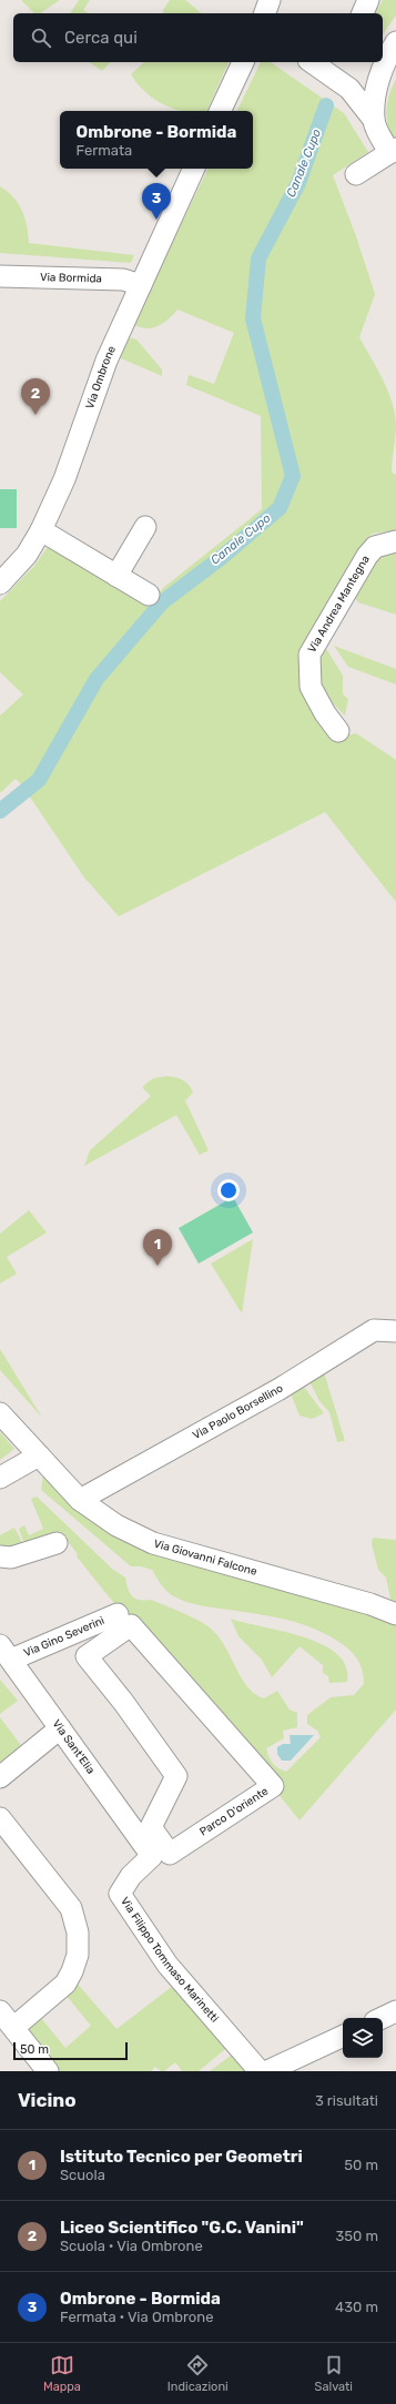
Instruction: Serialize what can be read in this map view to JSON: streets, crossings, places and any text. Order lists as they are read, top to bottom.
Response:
{
  "streets": {
    "street": [
      "Via Bormida",
      "Via Ombrone",
      "Via Andrea Mantegna",
      "Via Paolo Borsellino",
      "Via Giovanni Falcone",
      "Via Gino Severini",
      "Via Sant'Elia",
      "Parco D'oriente",
      "Via Filippo Tommaso Marinetti"
    ]
  },
  "crossings": [
    ["Via Bormida", "Via Ombrone"],
    ["Via Paolo Borsellino", "Via Giovanni Falcone"],
    ["Via Gino Severini", "Via Sant'Elia"],
    ["Via Sant'Elia", "Via Filippo Tommaso Marinetti"]
  ],
  "water": ["Canale Cupo"],
  "scale_bar": "50 m",
  "page": {
    "search": "Cerca qui",
    "popup": ["Ombrone - Bormida", "Fermata"],
    "pins": ["3", "2", "1"],
    "scale": "50 m",
    "heading": ["Vicino", "3 risultati"],
    "list": [
      {
        "mark": "1",
        "name": "Istituto Tecnico per Geometri",
        "note": "Scuola",
        "value": "50 m"
      },
      {
        "mark": "2",
        "name": "Liceo Scientifico \"G.C. Vanini\"",
        "note": "Scuola · Via Ombrone",
        "value": "350 m"
      },
      {
        "mark": "3",
        "name": "Ombrone - Bormida",
        "note": "Fermata · Via Ombrone",
        "value": "430 m"
      }
    ],
    "nav": ["Mappa", "Indicazioni", "Salvati"]
  }
}
